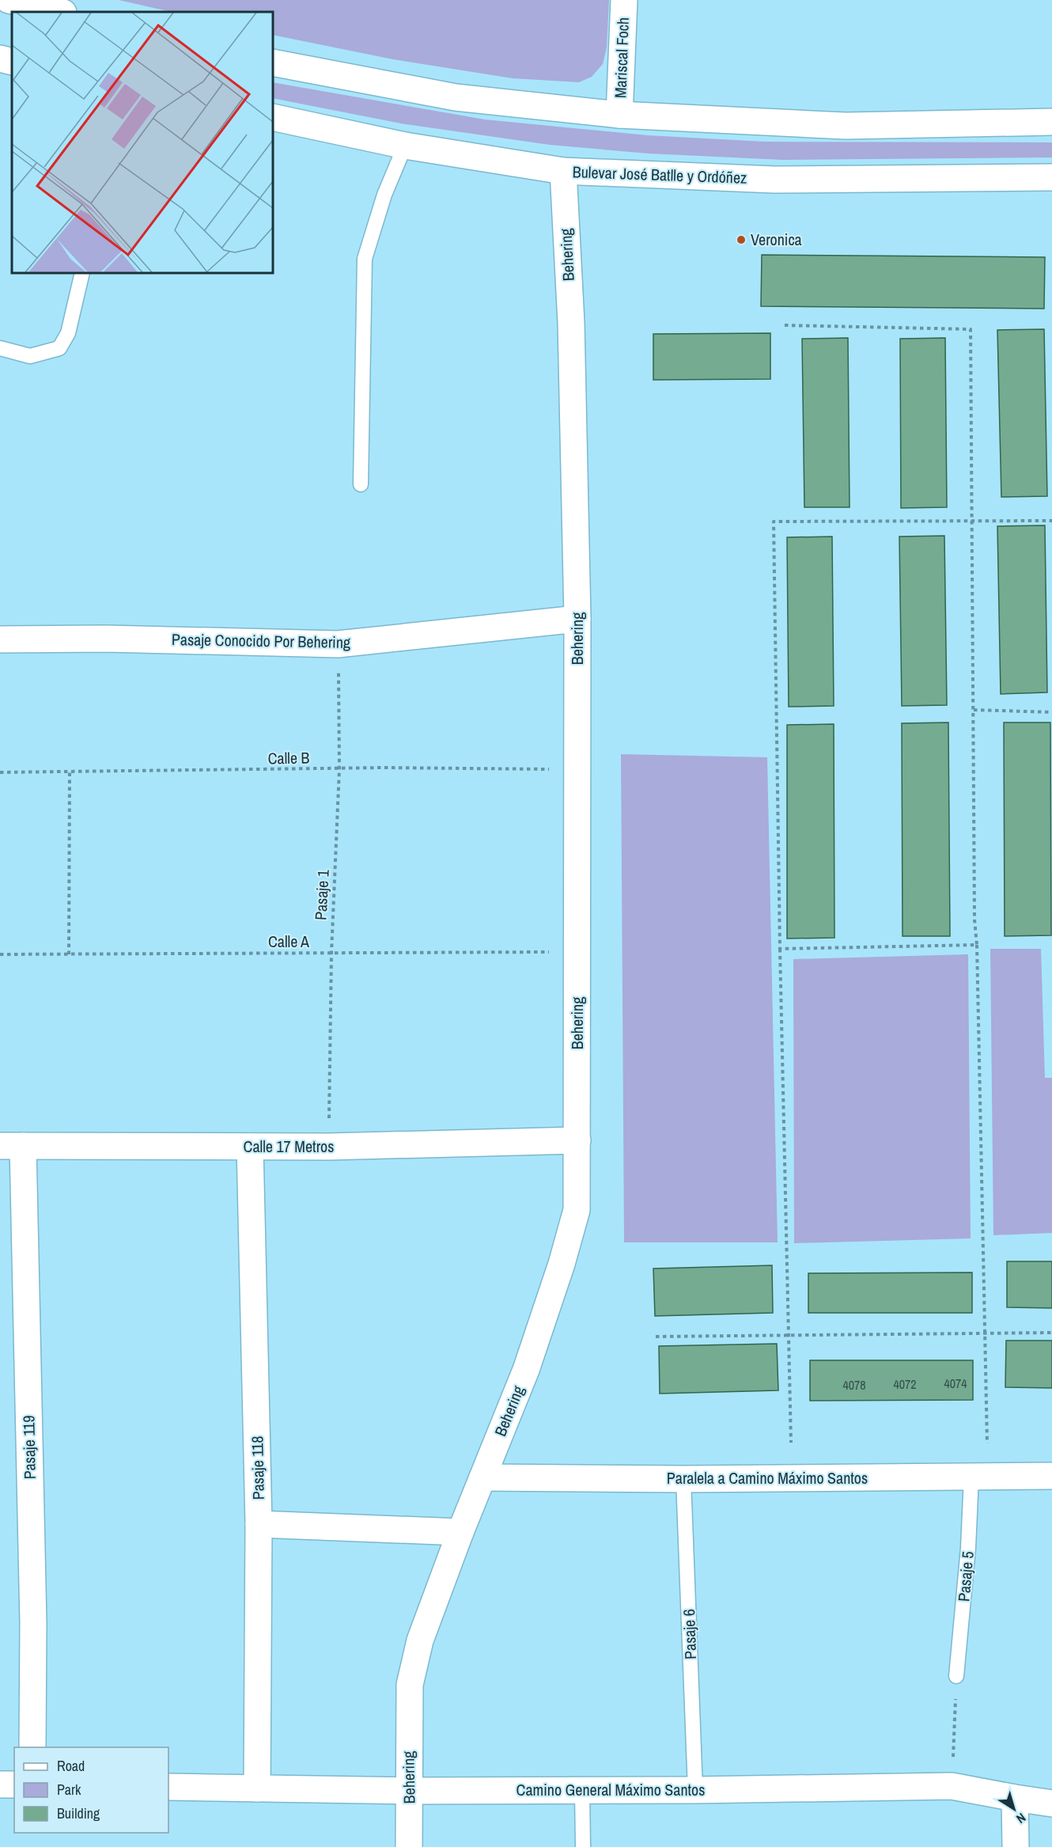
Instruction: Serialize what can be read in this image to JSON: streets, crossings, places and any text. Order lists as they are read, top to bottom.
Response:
{
  "streets": {
    "street": [
      "Mariscal Foch",
      "Bulevar José Batlle y Ordóñez",
      "Behering",
      "Pasaje Conocido Por Behering",
      "Calle 17 Metros",
      "Pasaje 119",
      "Pasaje 118",
      "Paralela a Camino Máximo Santos",
      "Camino General Máximo Santos"
    ],
    "lane": ["Pasaje 5", "Pasaje 6"],
    "path": ["Calle B", "Pasaje 1", "Calle A"]
  },
  "crossings": [
    ["Bulevar José Batlle y Ordóñez", "Behering"],
    ["Behering", "Pasaje Conocido Por Behering"],
    ["Behering", "Calle B"],
    ["Behering", "Calle A"],
    ["Behering", "Calle 17 Metros"],
    ["Behering", "Paralela a Camino Máximo Santos"],
    ["Behering", "Camino General Máximo Santos"],
    ["Pasaje Conocido Por Behering", "Pasaje 1"],
    ["Calle B", "Pasaje 1"],
    ["Pasaje 1", "Calle A"],
    ["Pasaje 1", "Calle 17 Metros"],
    ["Calle 17 Metros", "Pasaje 119"],
    ["Calle 17 Metros", "Pasaje 118"],
    ["Pasaje 118", "Camino General Máximo Santos"],
    ["Paralela a Camino Máximo Santos", "Pasaje 5"],
    ["Paralela a Camino Máximo Santos", "Pasaje 6"],
    ["Pasaje 6", "Camino General Máximo Santos"]
  ],
  "places": ["Veronica"],
  "house_numbers": ["4074", "4072", "4078"],
  "legend": ["Road", "Park", "Building"],
  "north": "bottom right"
}
